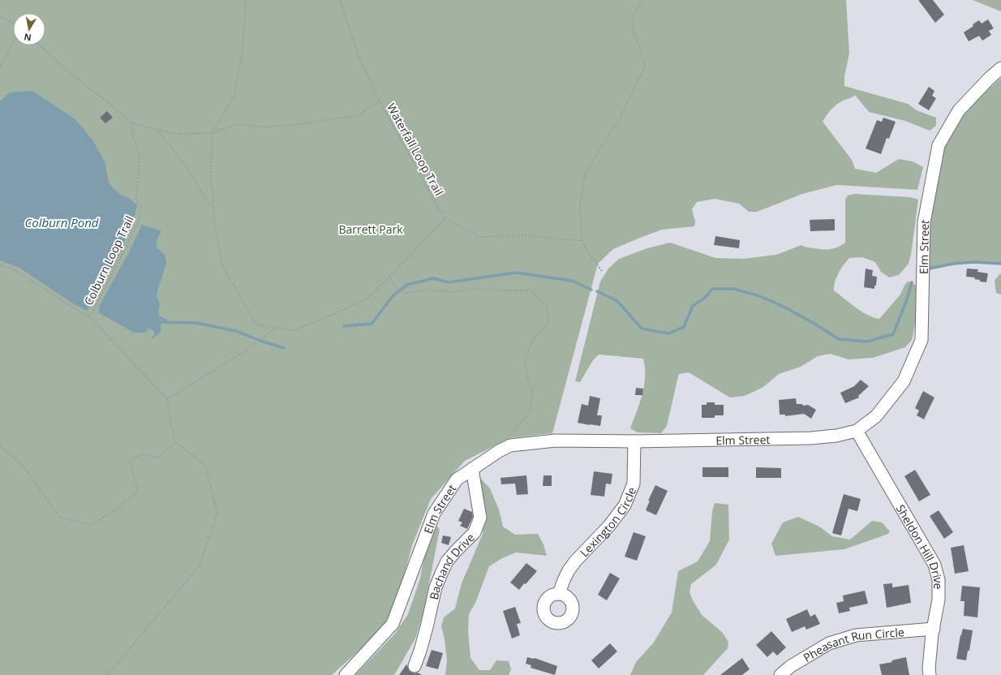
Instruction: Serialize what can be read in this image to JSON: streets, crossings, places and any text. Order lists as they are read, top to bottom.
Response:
{
  "streets": {
    "street": [
      "Elm Street",
      "Lexington Circle",
      "Sheldon Hill Drive",
      "Bachand Drive",
      "Pheasant Run Circle"
    ],
    "path": ["Waterfall Loop Trail", "Colburn Loop Trail"]
  },
  "crossings": [
    ["Waterfall Loop Trail", "Colburn Loop Trail"],
    ["Elm Street", "Lexington Circle"],
    ["Elm Street", "Sheldon Hill Drive"],
    ["Elm Street", "Bachand Drive"],
    ["Sheldon Hill Drive", "Pheasant Run Circle"]
  ],
  "water": ["Colburn Pond"],
  "parks": ["Barrett Park"],
  "north": "bottom"
}
